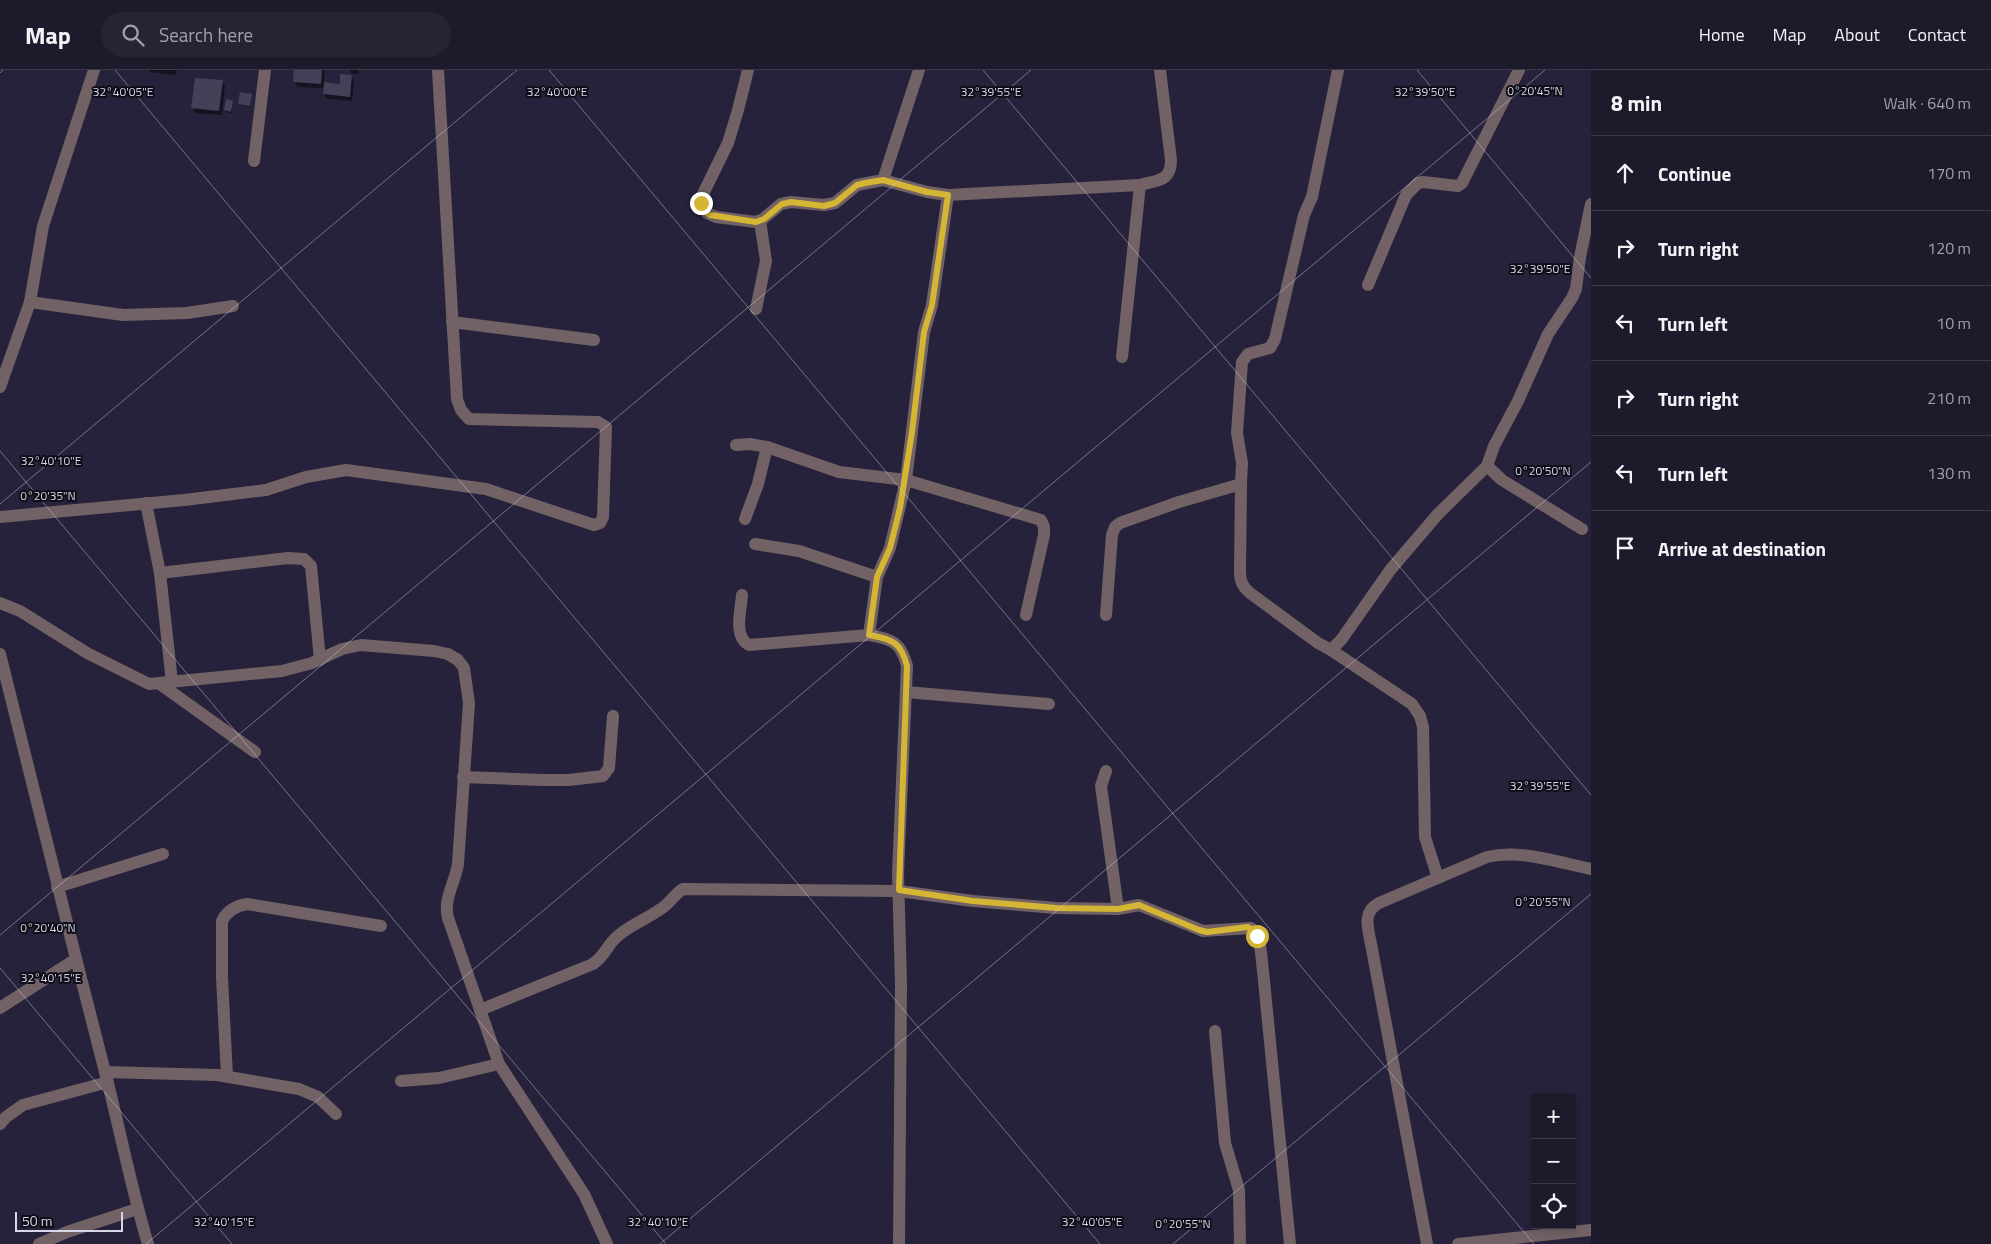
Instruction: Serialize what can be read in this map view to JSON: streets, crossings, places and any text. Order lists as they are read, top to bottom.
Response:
{
  "scale_bar": "50 m",
  "page": {
    "header": "Map",
    "search": "Search here",
    "nav": [
      "Home",
      "Map",
      "About",
      "Contact"
    ],
    "heading": ["8 min", "Walk · 640 m"],
    "list": [
      ["Continue", "170 m"],
      ["Turn right", "120 m"],
      ["Turn left", "10 m"],
      ["Turn right", "210 m"],
      ["Turn left", "130 m"],
      "Arrive at destination"
    ],
    "map_buttons": ["+", "−"],
    "scale": "50 m"
  },
  "coordinates": [
    "0°20'45\"N",
    "32°40'00\"E",
    "32°39'55\"E",
    "32°39'50\"E",
    "32°40'05\"E",
    "32°40'10\"E",
    "0°20'50\"N",
    "0°20'35\"N",
    "0°20'55\"N",
    "0°20'40\"N",
    "32°40'15\"E"
  ]
}
